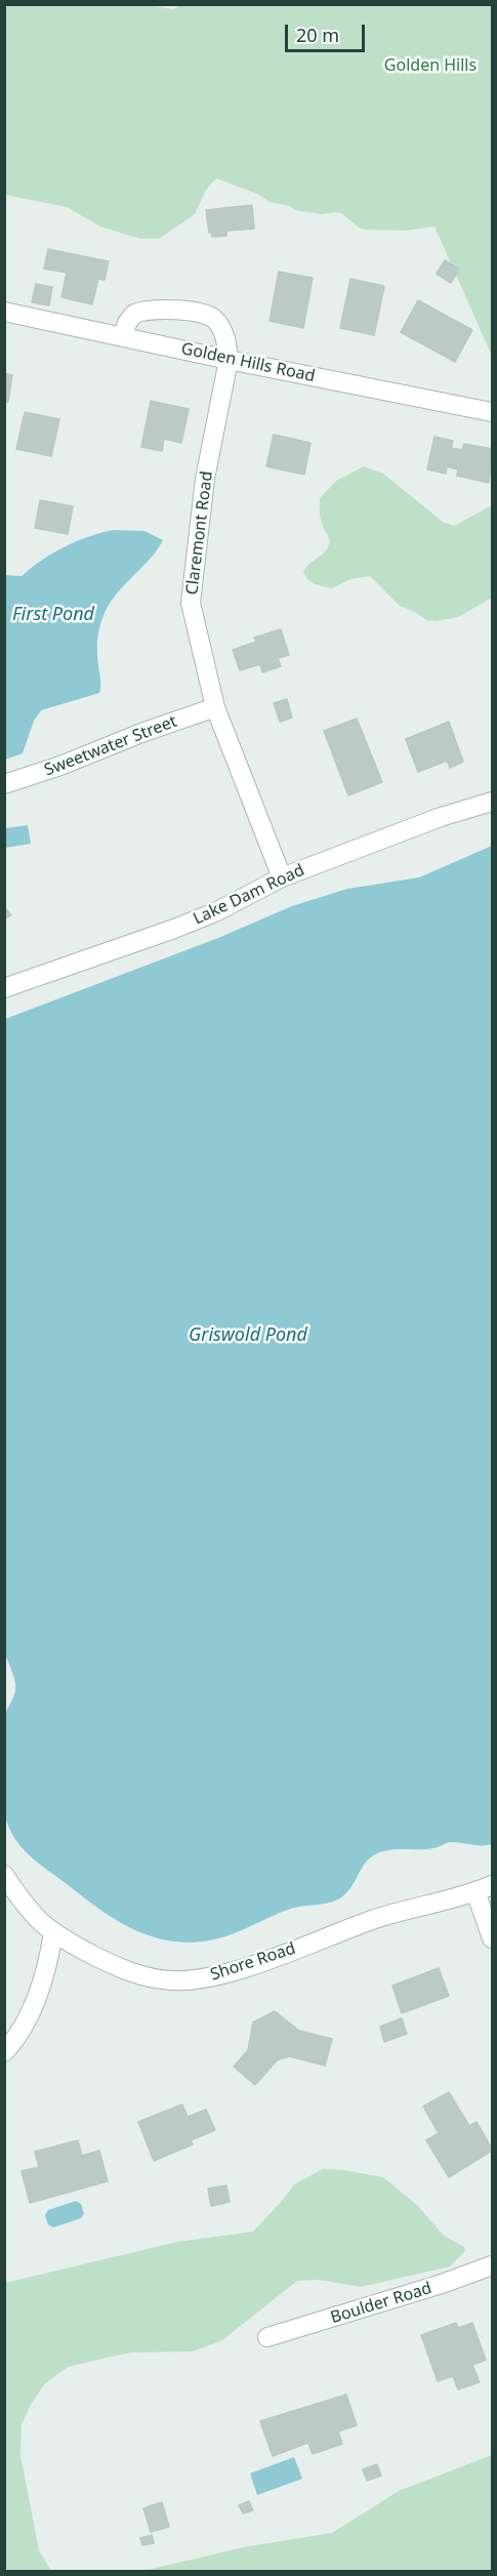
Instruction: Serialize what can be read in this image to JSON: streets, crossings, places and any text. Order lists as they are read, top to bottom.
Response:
{
  "streets": {
    "street": [
      "Golden Hills Road",
      "Claremont Road",
      "Sweetwater Street",
      "Lake Dam Road",
      "Shore Road",
      "Boulder Road"
    ]
  },
  "crossings": [
    ["Golden Hills Road", "Claremont Road"],
    ["Claremont Road", "Sweetwater Street"],
    ["Claremont Road", "Lake Dam Road"]
  ],
  "water": ["First Pond", "Griswold Pond"],
  "parks": ["Golden Hills"],
  "scale_bar": "20 m"
}
